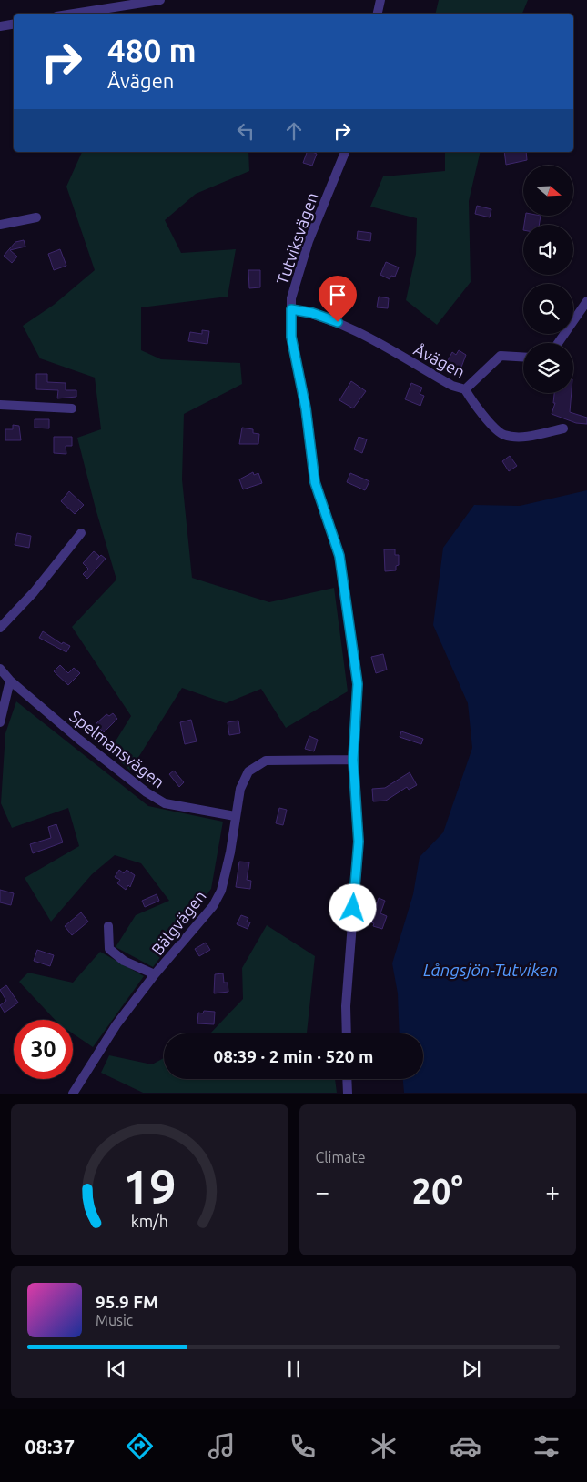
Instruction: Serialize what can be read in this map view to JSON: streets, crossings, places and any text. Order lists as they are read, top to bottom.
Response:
{
  "streets": {
    "street": [
      "Tutviksvägen",
      "Åvägen",
      "Spelmansvägen",
      "Bälgvägen"
    ]
  },
  "crossings": [
    ["Tutviksvägen", "Åvägen"],
    ["Tutviksvägen", "Bälgvägen"],
    ["Spelmansvägen", "Bälgvägen"]
  ],
  "water": ["Långsjön-Tutviken"],
  "north": "right",
  "page": {
    "turn": ["480 m", "Åvägen"],
    "limit": "30",
    "trip": "08:39 · 2 min · 520 m",
    "tile": "Climate",
    "heat": ["−", "20°", "+"],
    "song": ["95.9 FM", "Music"],
    "tabs": "08:37",
    "gauge": ["19", "km/h"]
  }
}
